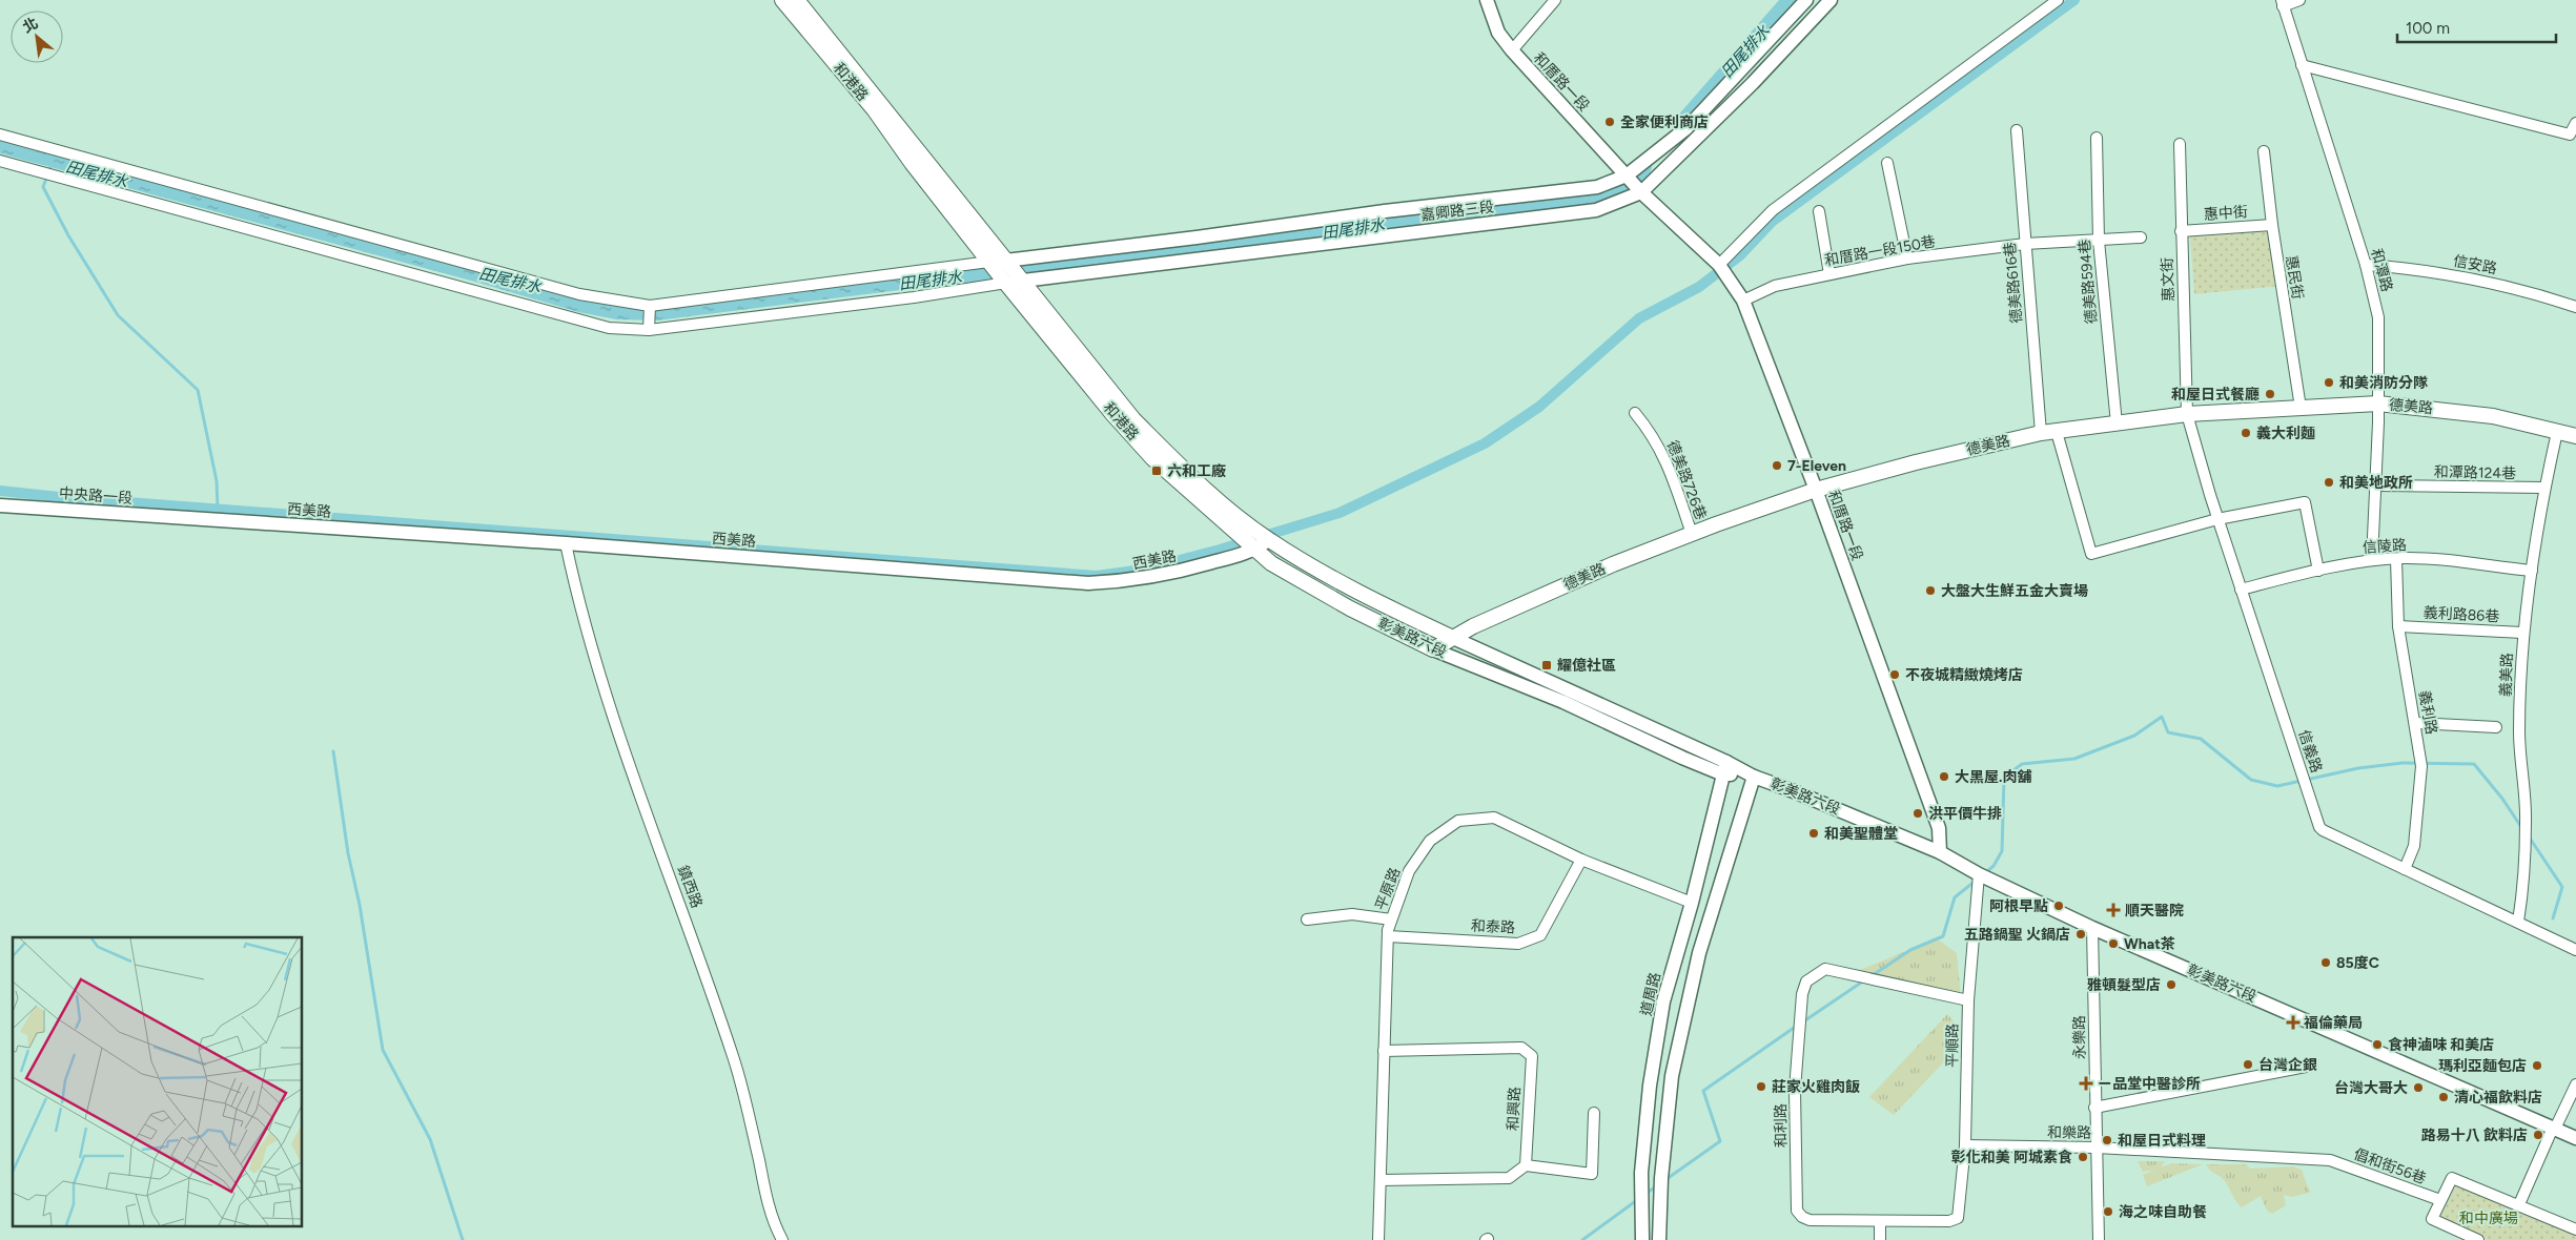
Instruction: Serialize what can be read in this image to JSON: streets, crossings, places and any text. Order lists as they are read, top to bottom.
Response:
{
  "streets": {
    "main road": ["和港路", "德美路", "彰美路六段"],
    "street": [
      "和厝路一段",
      "嘉卿路三段",
      "惠中街",
      "和厝路一段150巷",
      "信安路",
      "和潭路",
      "惠民街",
      "惠文街",
      "德美路594巷",
      "德美路616巷",
      "和潭路124巷",
      "德美路726巷",
      "中央路一段",
      "西美路",
      "信陵路",
      "義利路86巷",
      "義美路",
      "義利路",
      "信義路",
      "鎮西路",
      "平原路",
      "和泰路",
      "道周路",
      "永樂路",
      "平順路",
      "和興路",
      "和利路",
      "和樂路",
      "倡和街56巷"
    ]
  },
  "crossings": [
    ["和港路", "嘉卿路三段"],
    ["和港路", "西美路"],
    ["和港路", "彰美路六段"],
    ["和厝路一段", "嘉卿路三段"],
    ["和厝路一段", "和厝路一段150巷"],
    ["和厝路一段", "德美路"],
    ["和厝路一段", "彰美路六段"],
    ["惠中街", "惠民街"],
    ["惠中街", "惠文街"],
    ["和厝路一段150巷", "德美路594巷"],
    ["和厝路一段150巷", "德美路616巷"],
    ["信安路", "和潭路"],
    ["和潭路", "德美路"],
    ["和潭路", "和潭路124巷"],
    ["和潭路", "信陵路"],
    ["惠民街", "德美路"],
    ["惠文街", "德美路"],
    ["惠文街", "信義路"],
    ["德美路594巷", "德美路"],
    ["德美路616巷", "德美路"],
    ["德美路", "德美路726巷"],
    ["德美路", "彰美路六段"],
    ["德美路", "義美路"],
    ["德美路", "信義路"],
    ["和潭路124巷", "義美路"],
    ["中央路一段", "西美路"],
    ["西美路", "彰美路六段"],
    ["西美路", "鎮西路"],
    ["信陵路", "義美路"],
    ["信陵路", "義利路"],
    ["信陵路", "信義路"],
    ["義利路86巷", "義美路"],
    ["義利路86巷", "義利路"],
    ["彰美路六段", "道周路"],
    ["彰美路六段", "永樂路"],
    ["彰美路六段", "平順路"],
    ["義美路", "信義路"],
    ["義利路", "信義路"],
    ["平原路", "和泰路"],
    ["平原路", "道周路"],
    ["平原路", "和興路"],
    ["永樂路", "和樂路"],
    ["平順路", "和利路"],
    ["平順路", "和樂路"],
    ["和樂路", "倡和街56巷"]
  ],
  "water": ["田尾排水"],
  "parks": ["和中廣場"],
  "places": {
    "other": [
      "全家便利商店",
      "和美消防分隊",
      "和屋日式餐廳",
      "義大利麵",
      "7-Eleven",
      "和美地政所",
      "大盤大生鮮五金大賣場",
      "不夜城精緻燒烤店",
      "大黑屋.肉舖",
      "洪平價牛排",
      "和美聖體堂",
      "阿根早點",
      "五路鍋聖 火鍋店",
      "What茶",
      "85度C",
      "雅頓髮型店",
      "食神滷味 和美店",
      "台灣企銀",
      "瑪利亞麵包店",
      "莊家火雞肉飯",
      "台灣大哥大",
      "清心福飲料店",
      "路易十八 飲料店",
      "和屋日式料理",
      "彰化和美 阿城素食",
      "海之味自助餐"
    ],
    "transit": ["六和工廠", "耀億社區"],
    "health": ["順天醫院", "福倫藥局", "ㄧ品堂中醫診所"]
  },
  "scale_bar": "100 m",
  "north": "top left"
}
